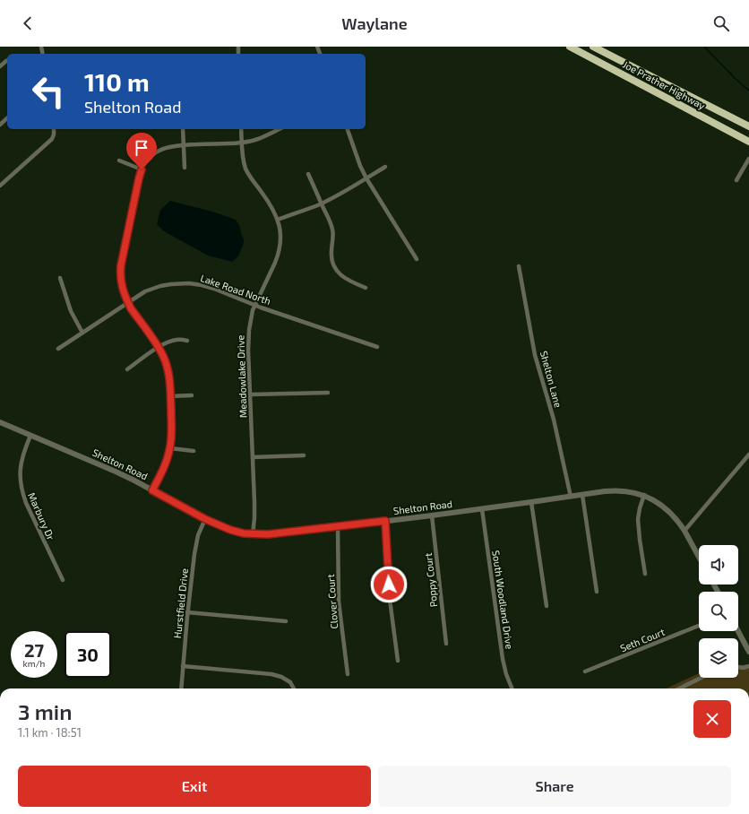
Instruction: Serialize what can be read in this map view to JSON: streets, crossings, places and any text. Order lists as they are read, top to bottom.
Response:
{
  "streets": {
    "highway": ["Joe Prather Highway"],
    "street": [
      "Lake Road North",
      "Meadowlake Drive",
      "Shelton Lane",
      "Shelton Road",
      "Marbury Dr",
      "Poppy Court",
      "South Woodland Drive",
      "Clover Court",
      "Hurstfield Drive",
      "Seth Court"
    ]
  },
  "crossings": [
    ["Lake Road North", "Meadowlake Drive"],
    ["Meadowlake Drive", "Shelton Road"],
    ["Shelton Lane", "Shelton Road"],
    ["Shelton Road", "Marbury Dr"],
    ["Shelton Road", "Poppy Court"],
    ["Shelton Road", "South Woodland Drive"],
    ["Shelton Road", "Clover Court"],
    ["Shelton Road", "Hurstfield Drive"]
  ],
  "page": {
    "header": "Waylane",
    "turn": ["110 m", "Shelton Road"],
    "speed": "27 km/h",
    "limit": "30",
    "heading": ["3 min", "1.1 km · 18:51"],
    "buttons": ["Exit", "Share"]
  }
}
